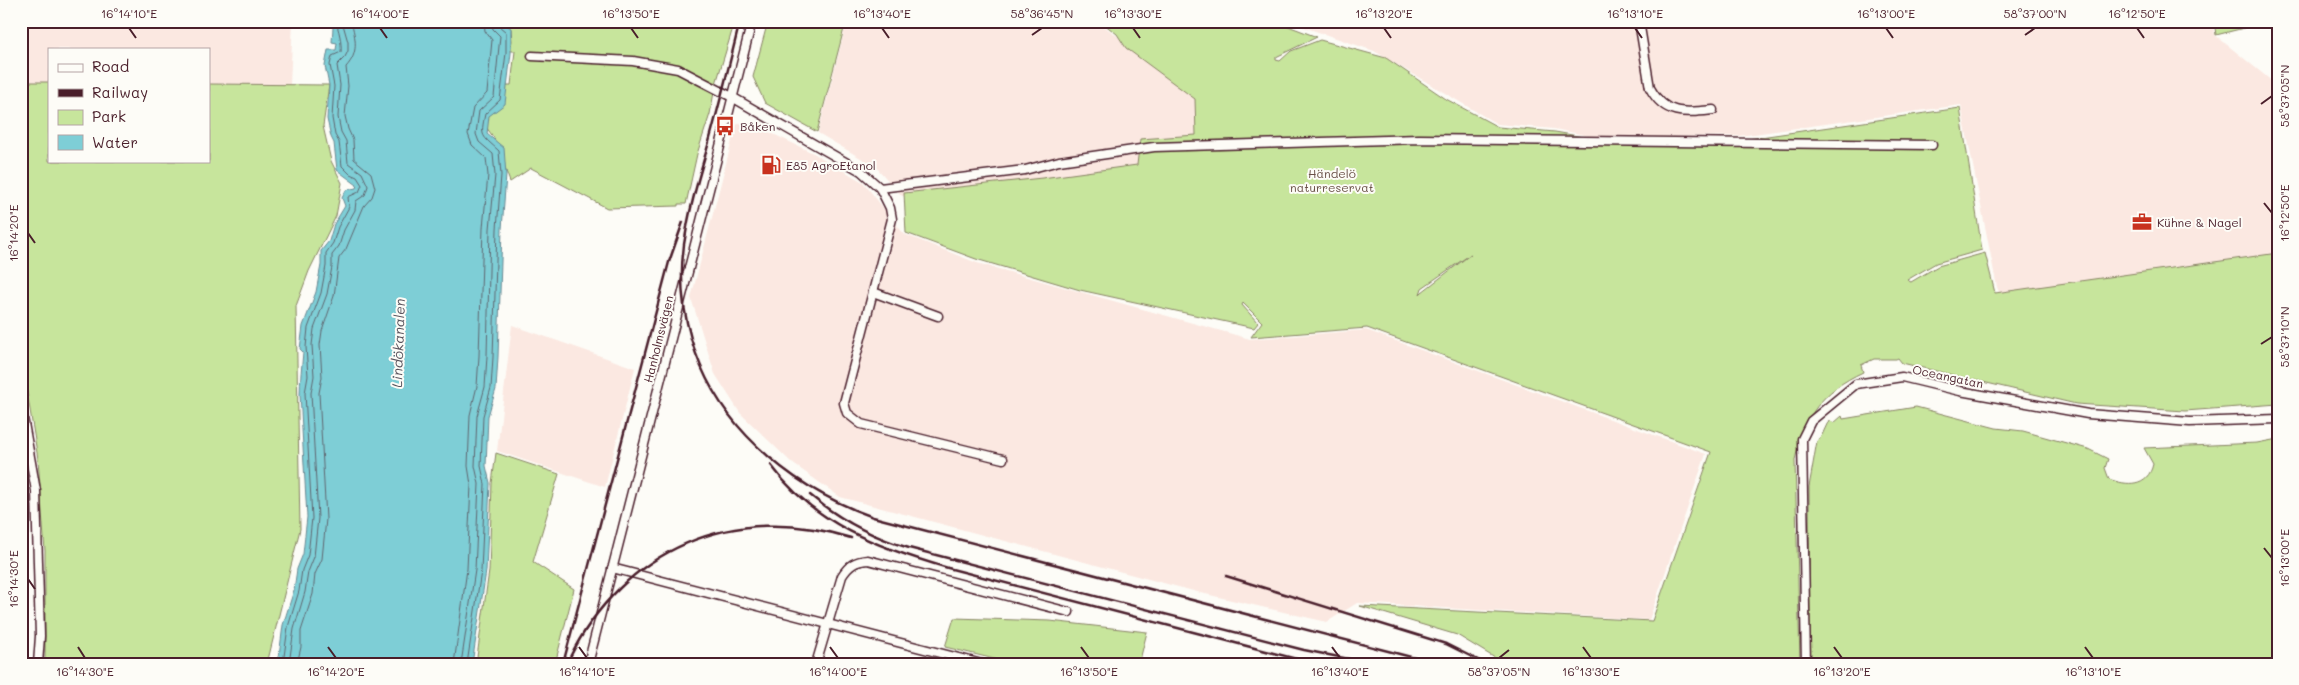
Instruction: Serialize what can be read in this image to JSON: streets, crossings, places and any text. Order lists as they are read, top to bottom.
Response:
{
  "streets": {
    "street": ["Hanholmsvägen", "Oceangatan"]
  },
  "water": ["Lindökanalen"],
  "parks": ["Händelö naturreservat"],
  "places": {
    "bus stop": ["Båken"],
    "fuel station": ["E85 AgroEtanol"],
    "office": ["Kühne & Nagel"]
  },
  "legend": [
    "Road",
    "Railway",
    "Park",
    "Water"
  ],
  "coordinates": [
    "16°14'10\"E",
    "16°14'00\"E",
    "16°13'50\"E",
    "16°13'40\"E",
    "58°36'45\"N",
    "16°13'30\"E",
    "16°13'20\"E",
    "16°13'10\"E",
    "16°13'00\"E",
    "58°37'00\"N",
    "16°12'50\"E",
    "58°37'05\"N",
    "16°14'20\"E",
    "58°37'10\"N",
    "16°14'30\"E"
  ]
}
